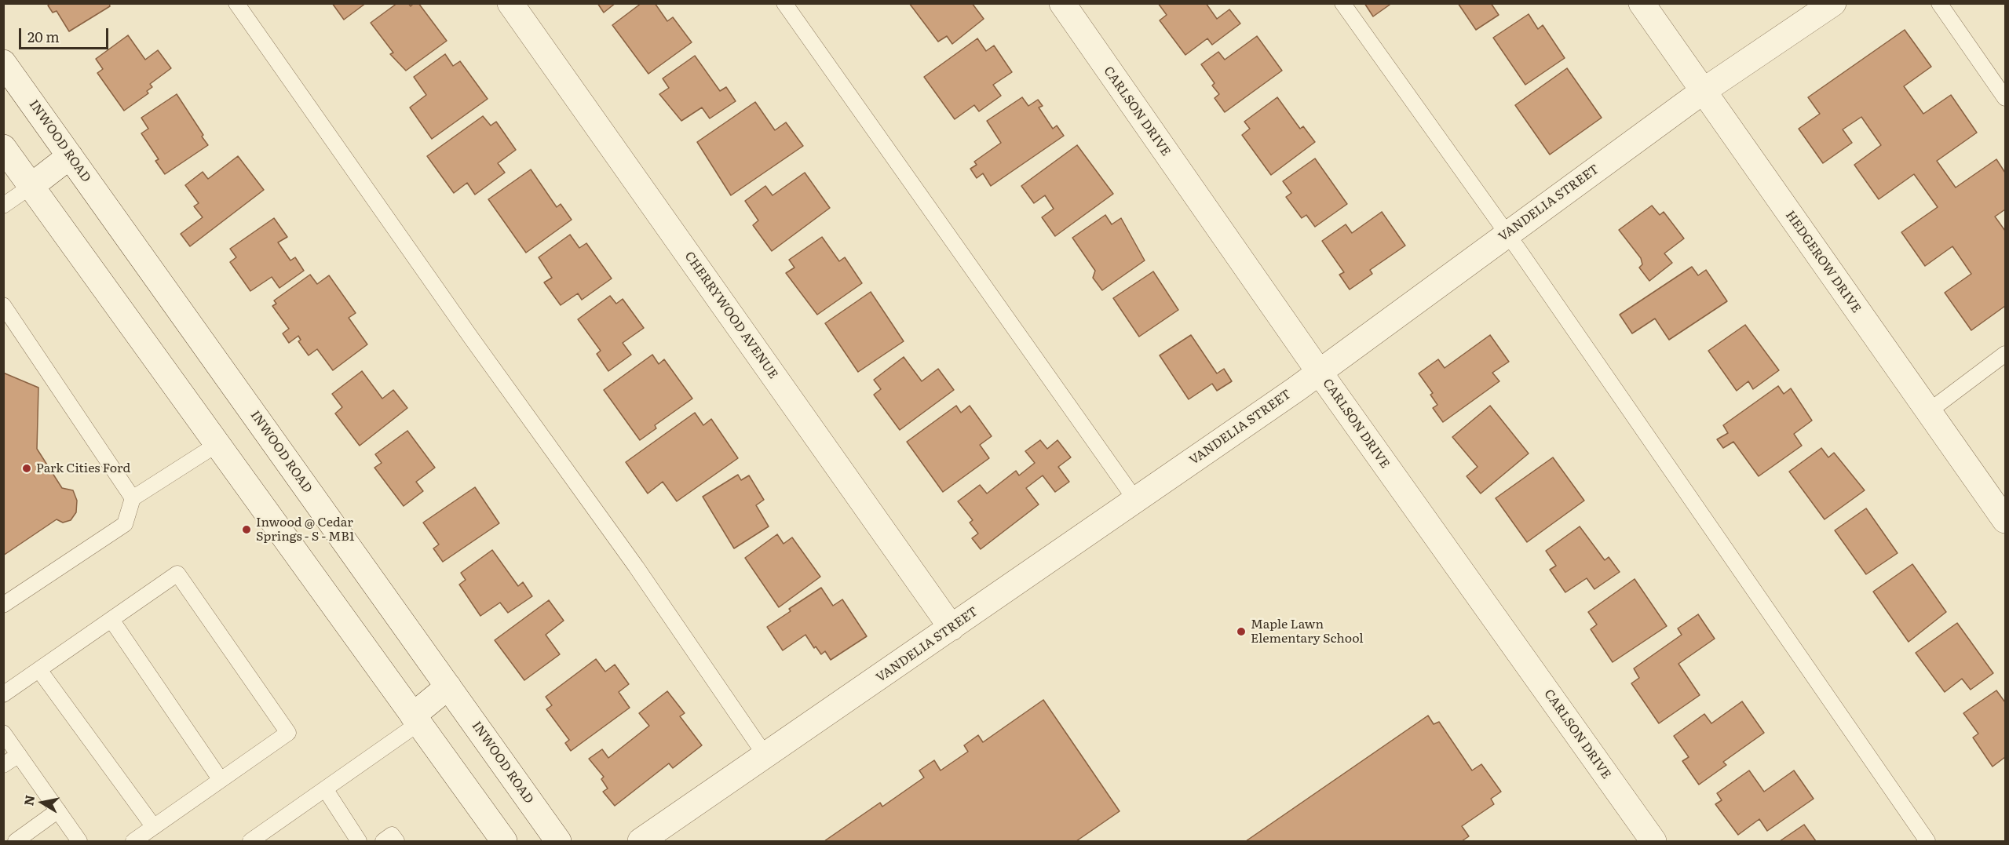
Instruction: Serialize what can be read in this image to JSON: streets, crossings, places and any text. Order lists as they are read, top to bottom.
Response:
{
  "streets": {
    "street": [
      "CARLSON DRIVE",
      "INWOOD ROAD",
      "VANDELIA STREET",
      "HEDGEROW DRIVE",
      "CHERRYWOOD AVENUE"
    ]
  },
  "crossings": [
    ["CARLSON DRIVE", "VANDELIA STREET"],
    ["VANDELIA STREET", "HEDGEROW DRIVE"],
    ["VANDELIA STREET", "CHERRYWOOD AVENUE"]
  ],
  "places": ["Park Cities Ford", "Inwood @ Cedar Springs - S - MB1", "Maple Lawn Elementary School"],
  "scale_bar": "20 m",
  "north": "left"
}
